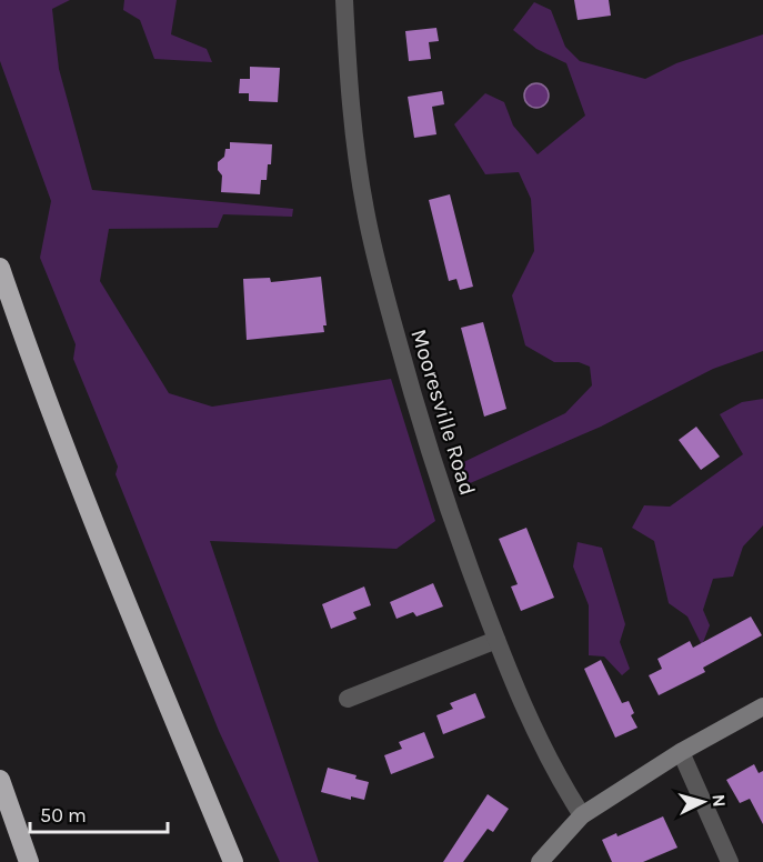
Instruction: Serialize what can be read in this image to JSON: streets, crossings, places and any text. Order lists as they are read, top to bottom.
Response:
{
  "streets": {
    "street": ["Mooresville Road"]
  },
  "scale_bar": "50 m",
  "north": "right"
}
